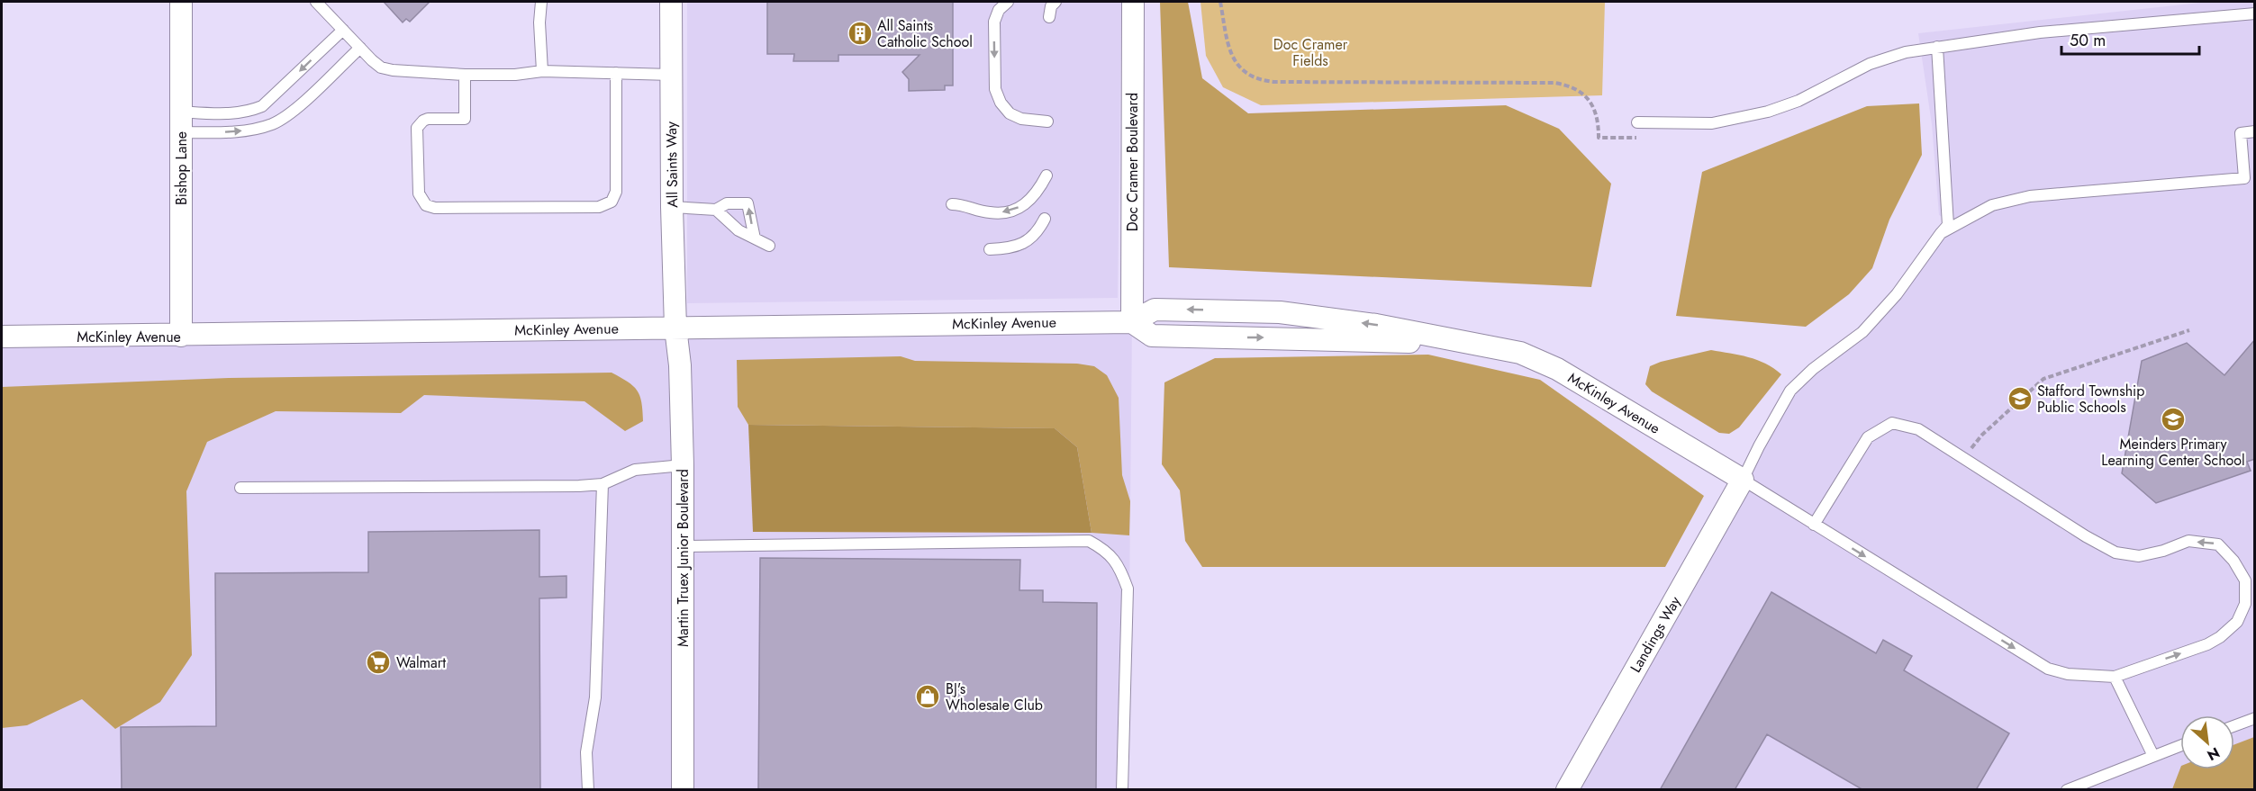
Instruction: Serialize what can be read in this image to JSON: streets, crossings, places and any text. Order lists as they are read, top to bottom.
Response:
{
  "streets": {
    "street": [
      "Doc Cramer Boulevard",
      "All Saints Way",
      "Bishop Lane",
      "McKinley Avenue",
      "Martin Truex Junior Boulevard",
      "Landings Way"
    ]
  },
  "crossings": [
    ["Doc Cramer Boulevard", "McKinley Avenue"],
    ["All Saints Way", "McKinley Avenue"],
    ["All Saints Way", "Martin Truex Junior Boulevard"],
    ["Bishop Lane", "McKinley Avenue"],
    ["McKinley Avenue", "Martin Truex Junior Boulevard"],
    ["McKinley Avenue", "Landings Way"]
  ],
  "parks": ["Doc Cramer Fields"],
  "places": {
    "building": ["All Saints Catholic School"],
    "school or university": ["Stafford Township Public Schools", "Meinders Primary Learning Center School"],
    "supermarket": ["Walmart"],
    "shop": ["BJ's Wholesale Club"]
  },
  "scale_bar": "50 m",
  "north": "bottom right"
}
